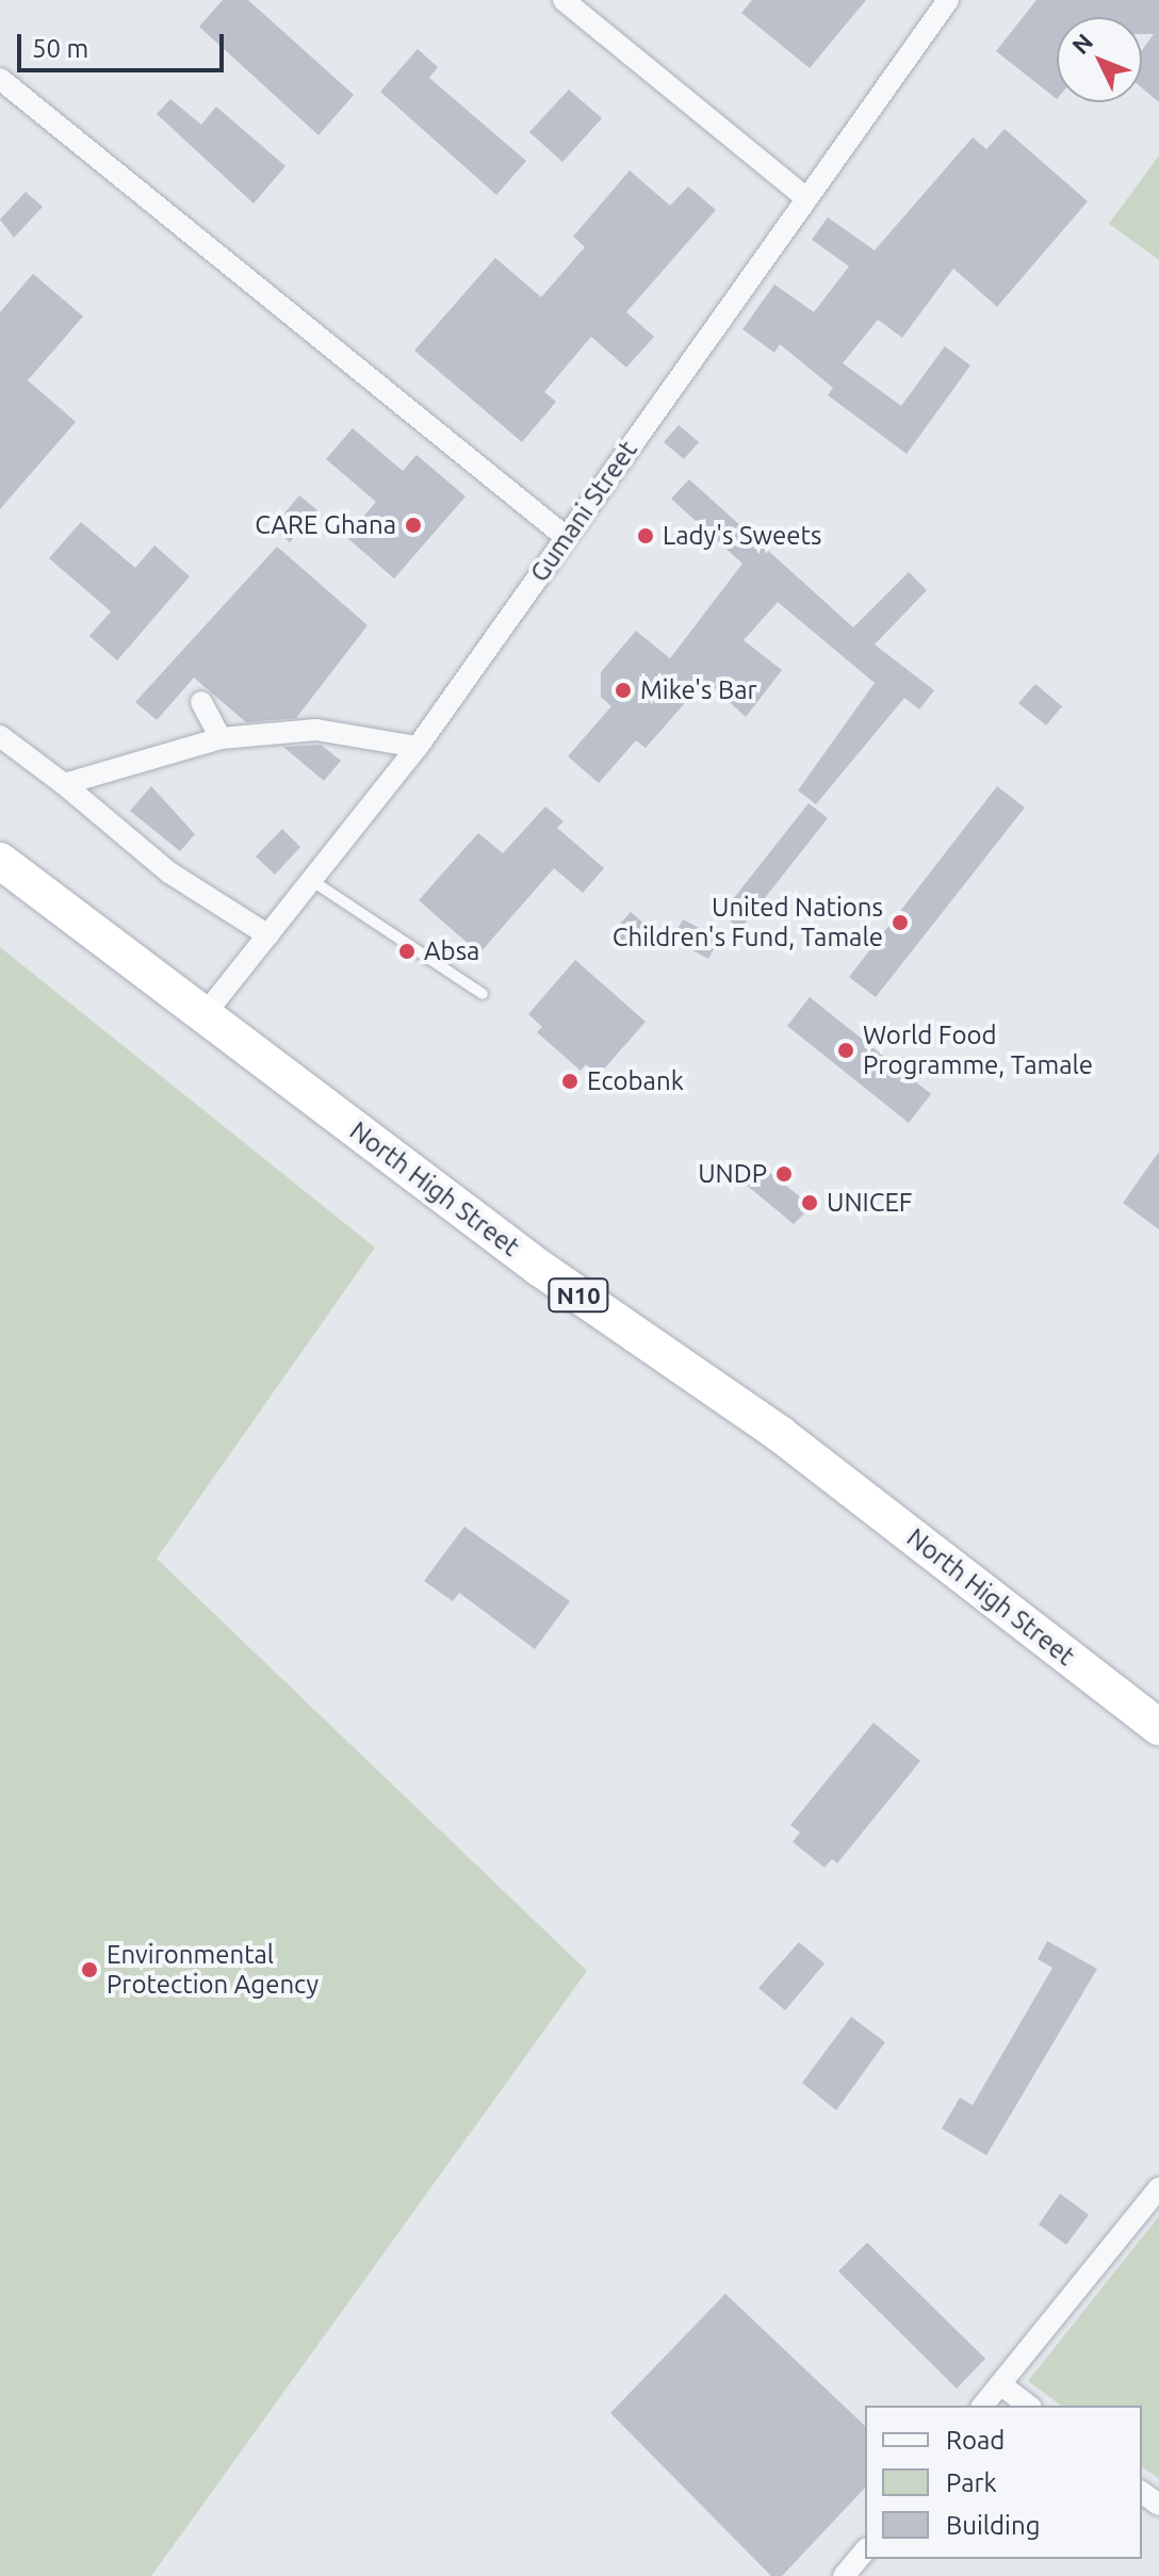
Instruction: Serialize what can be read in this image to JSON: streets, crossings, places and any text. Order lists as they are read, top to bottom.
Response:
{
  "streets": {
    "highway": ["North High Street", "N10"],
    "street": ["Gumani Street"]
  },
  "crossings": [
    ["Gumani Street", "North High Street"]
  ],
  "places": [
    "CARE Ghana",
    "Lady's Sweets",
    "Mike's Bar",
    "United Nations Children's Fund, Tamale",
    "Absa",
    "World Food Programme, Tamale",
    "Ecobank",
    "UNDP",
    "UNICEF",
    "Environmental Protection Agency"
  ],
  "legend": ["Road", "Park", "Building"],
  "scale_bar": "50 m",
  "north": "top left"
}
